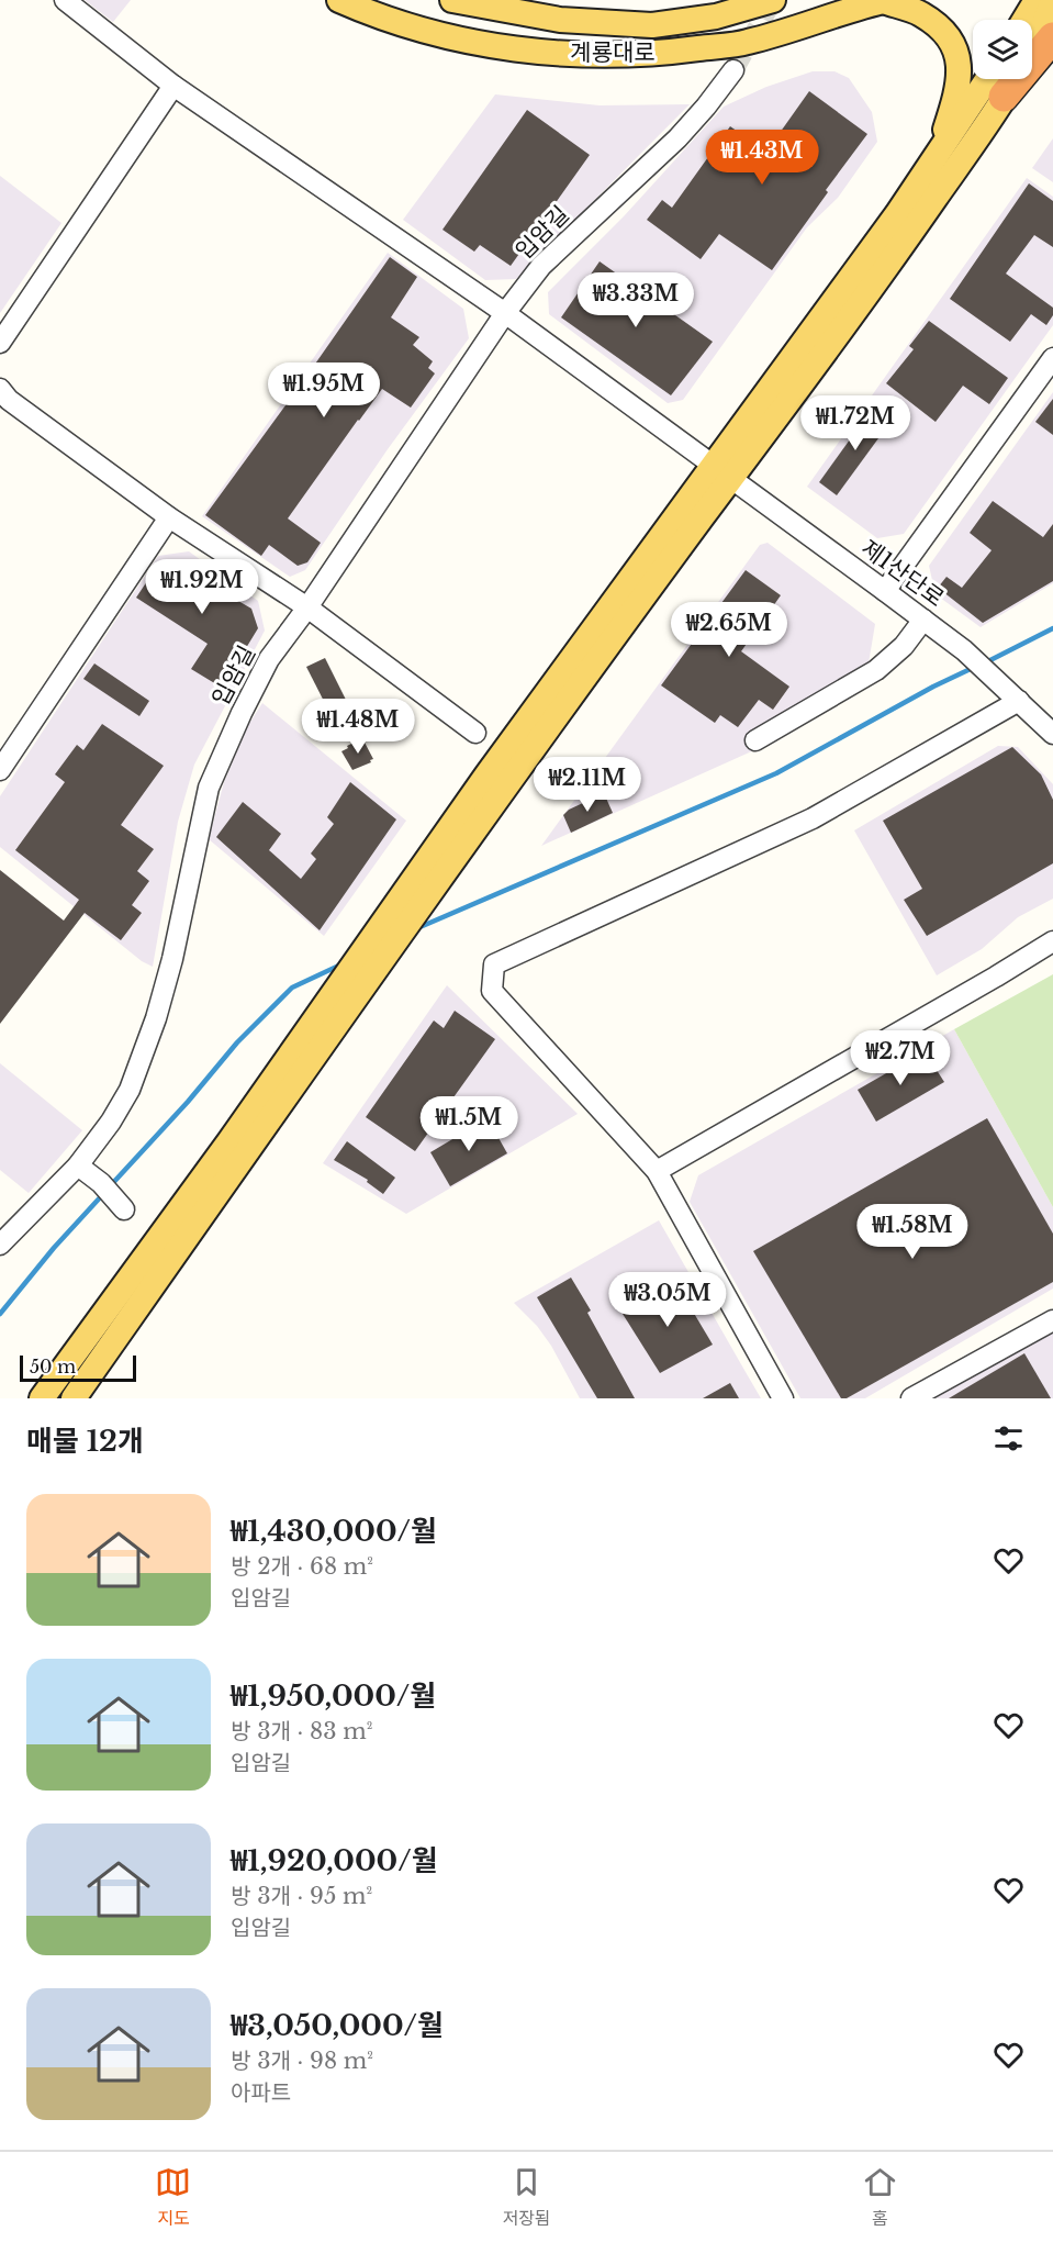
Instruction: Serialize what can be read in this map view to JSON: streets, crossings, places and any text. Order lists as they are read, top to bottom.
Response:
{
  "streets": {
    "main road": ["계룡대로"],
    "street": ["입암길", "제1산단로"]
  },
  "crossings": [
    ["입암길", "제1산단로"]
  ],
  "scale_bar": "50 m",
  "page": {
    "price": [
      "₩1.43M",
      "₩3.33M",
      "₩1.95M",
      "₩1.72M",
      "₩1.92M",
      "₩2.65M",
      "₩1.48M",
      "₩2.11M",
      "₩2.7M",
      "₩1.5M",
      "₩1.58M",
      "₩3.05M"
    ],
    "scale": "50 m",
    "heading": "매물 12개",
    "list": [
      {
        "name": "₩1,430,000/월",
        "note": "방 2개 · 68 m² · 입암길"
      },
      {
        "name": "₩1,950,000/월",
        "note": "방 3개 · 83 m² · 입암길"
      },
      {
        "name": "₩1,920,000/월",
        "note": "방 3개 · 95 m² · 입암길"
      },
      {
        "name": "₩3,050,000/월",
        "note": "방 3개 · 98 m² · 아파트"
      }
    ],
    "tabs": ["지도", "저장됨", "홈"]
  }
}
